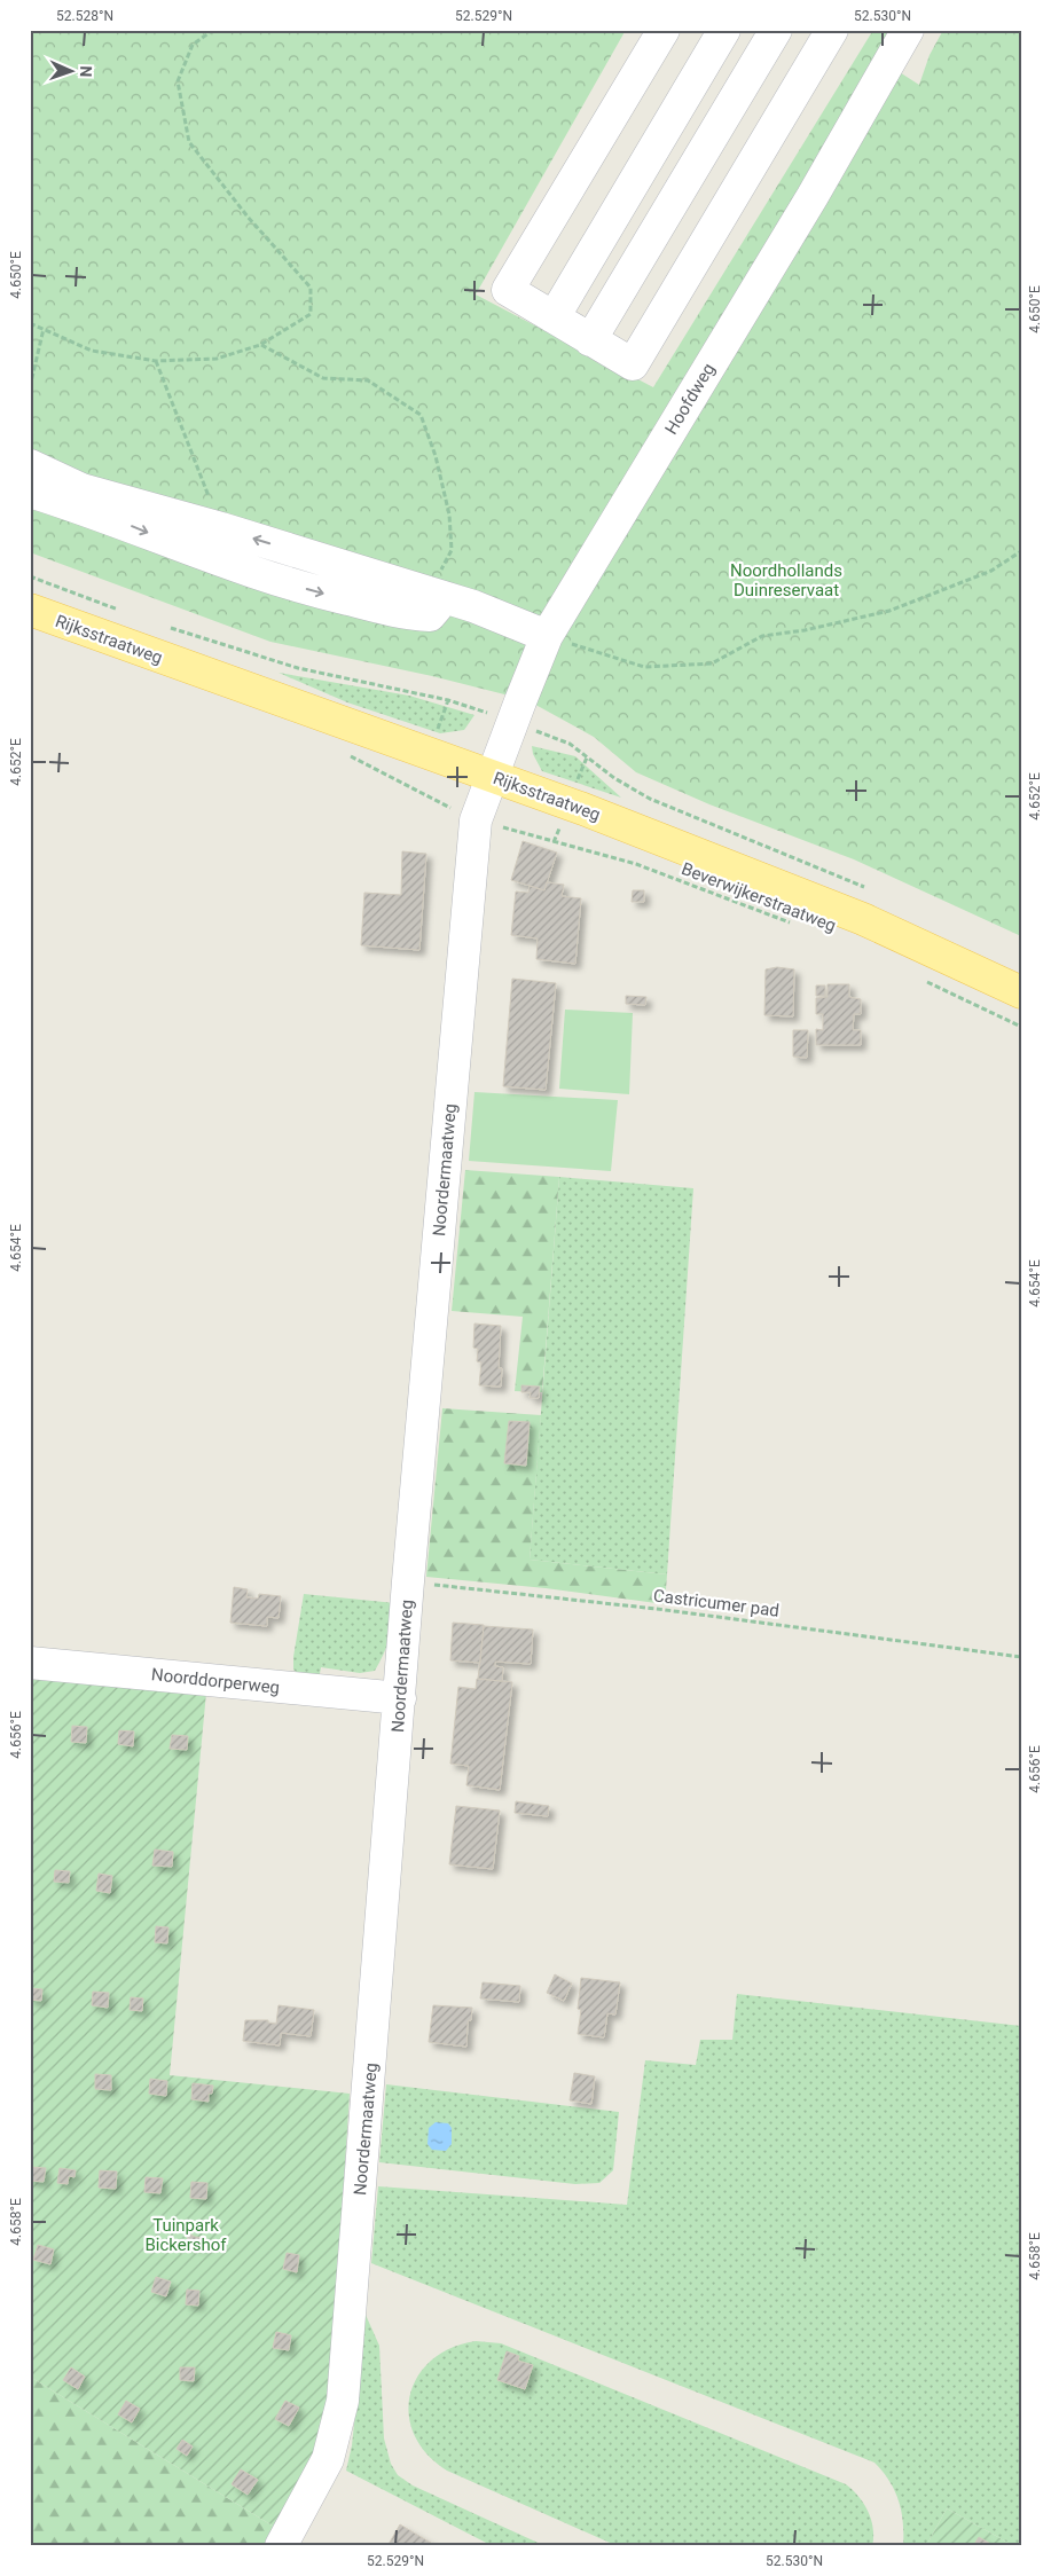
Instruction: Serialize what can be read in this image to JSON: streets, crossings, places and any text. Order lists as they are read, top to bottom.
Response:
{
  "streets": {
    "main road": ["Rijksstraatweg"],
    "street": ["Hoofdweg", "Noordermaatweg", "Noorddorperweg"],
    "path": ["Beverwijkerstraatweg", "Castricumer pad"]
  },
  "crossings": [
    ["Hoofdweg", "Rijksstraatweg"],
    ["Hoofdweg", "Noordermaatweg"],
    ["Rijksstraatweg", "Noordermaatweg"],
    ["Beverwijkerstraatweg", "Noordermaatweg"],
    ["Noordermaatweg", "Castricumer pad"],
    ["Noordermaatweg", "Noorddorperweg"]
  ],
  "parks": ["Noordhollands Duinreservaat", "Tuinpark Bickershof"],
  "north": "right",
  "coordinates": [
    "52.528°N",
    "52.529°N",
    "52.530°N",
    "4.650°E",
    "4.652°E",
    "4.654°E",
    "4.656°E",
    "4.658°E"
  ]
}
